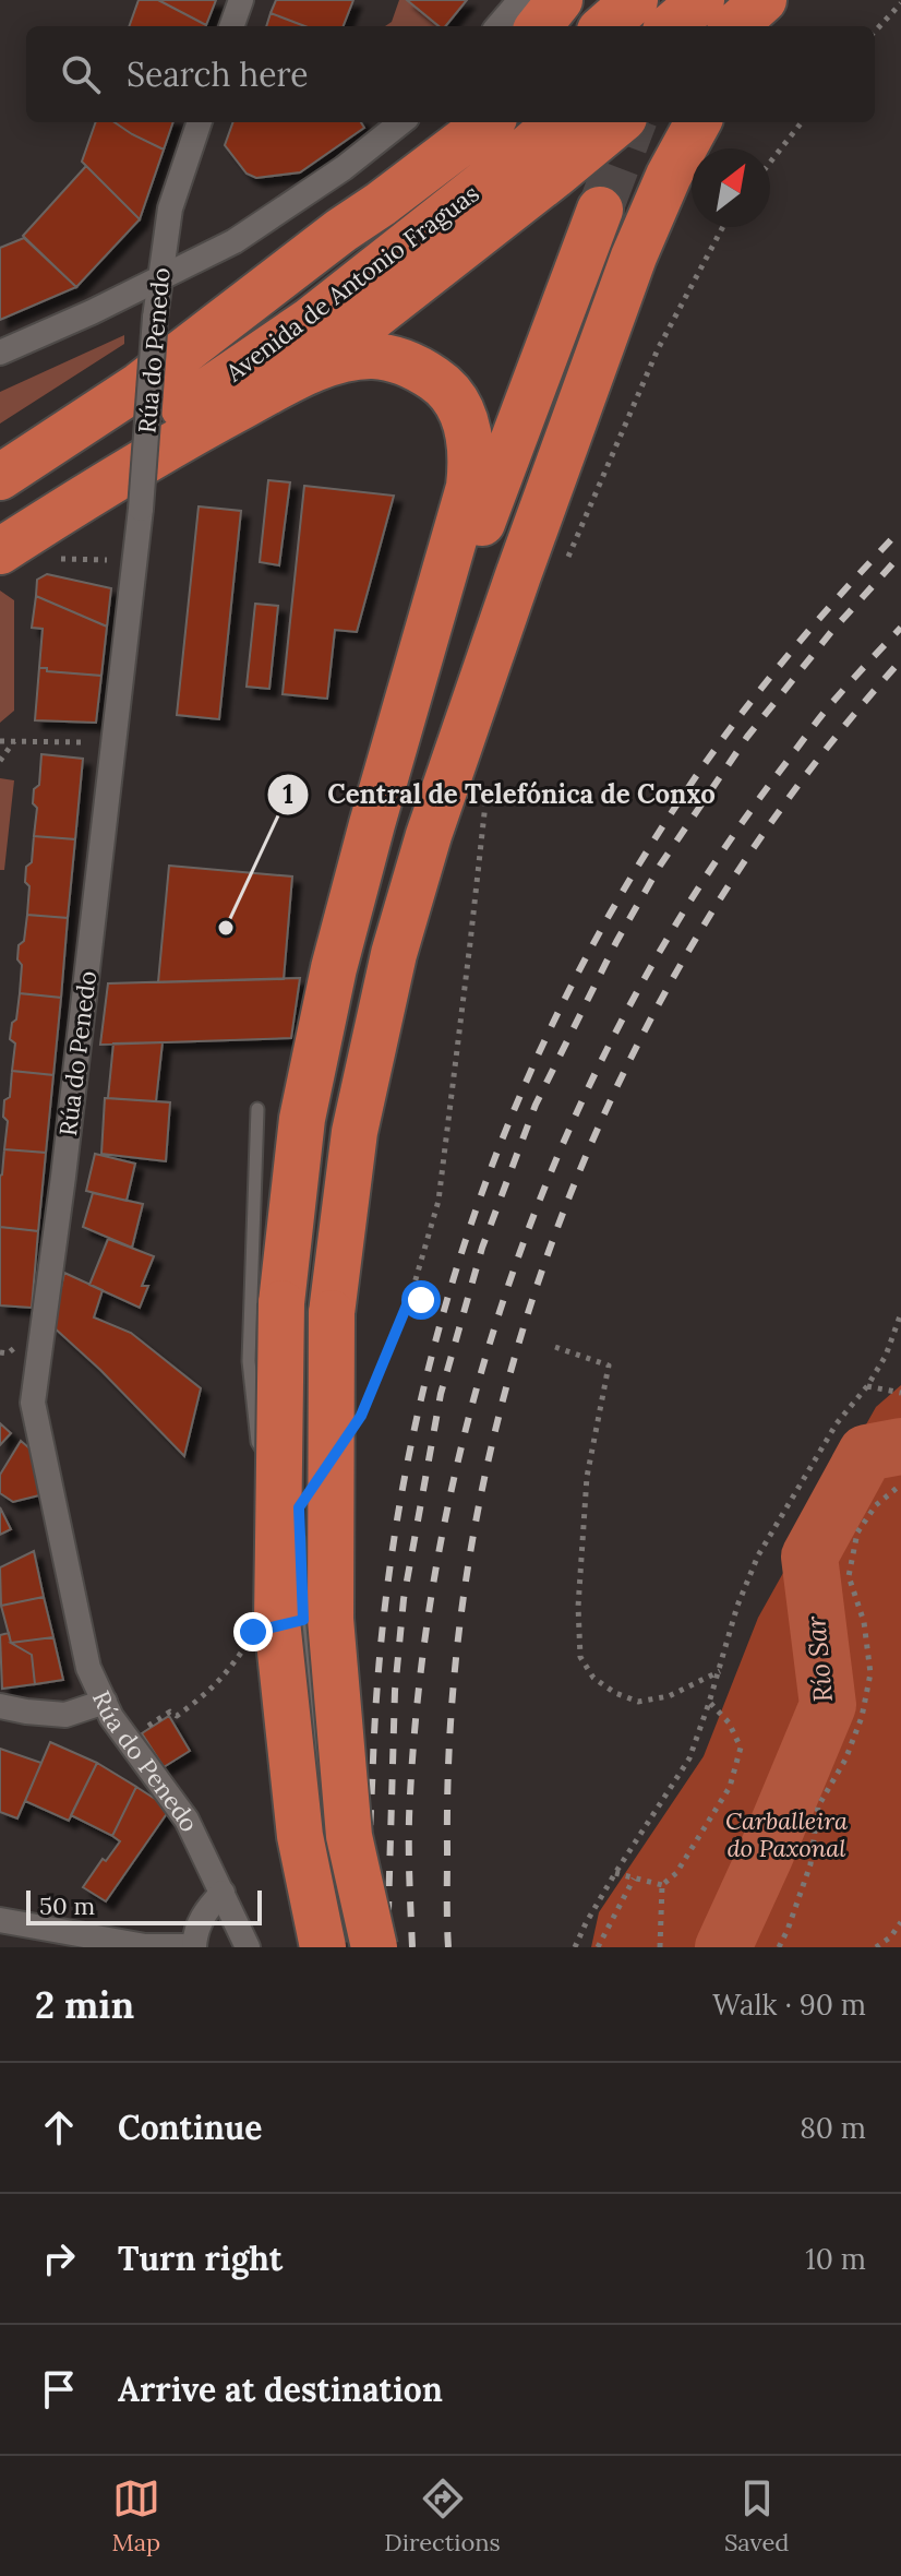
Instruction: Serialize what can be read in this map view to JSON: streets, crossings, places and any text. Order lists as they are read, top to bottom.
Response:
{
  "streets": {
    "highway": ["Avenida de Antonio Fraguas"],
    "street": ["Rúa do Penedo"]
  },
  "water": ["Río Sar"],
  "parks": ["Carballeira do Paxonal"],
  "places": ["Central de Telefónica de Conxo"],
  "scale_bar": "50 m",
  "north": "top right",
  "page": {
    "search": "Search here",
    "scale": "50 m",
    "heading": ["2 min", "Walk · 90 m"],
    "list": [
      ["Continue", "80 m"],
      ["Turn right", "10 m"],
      "Arrive at destination"
    ],
    "nav": ["Map", "Directions", "Saved"]
  }
}
